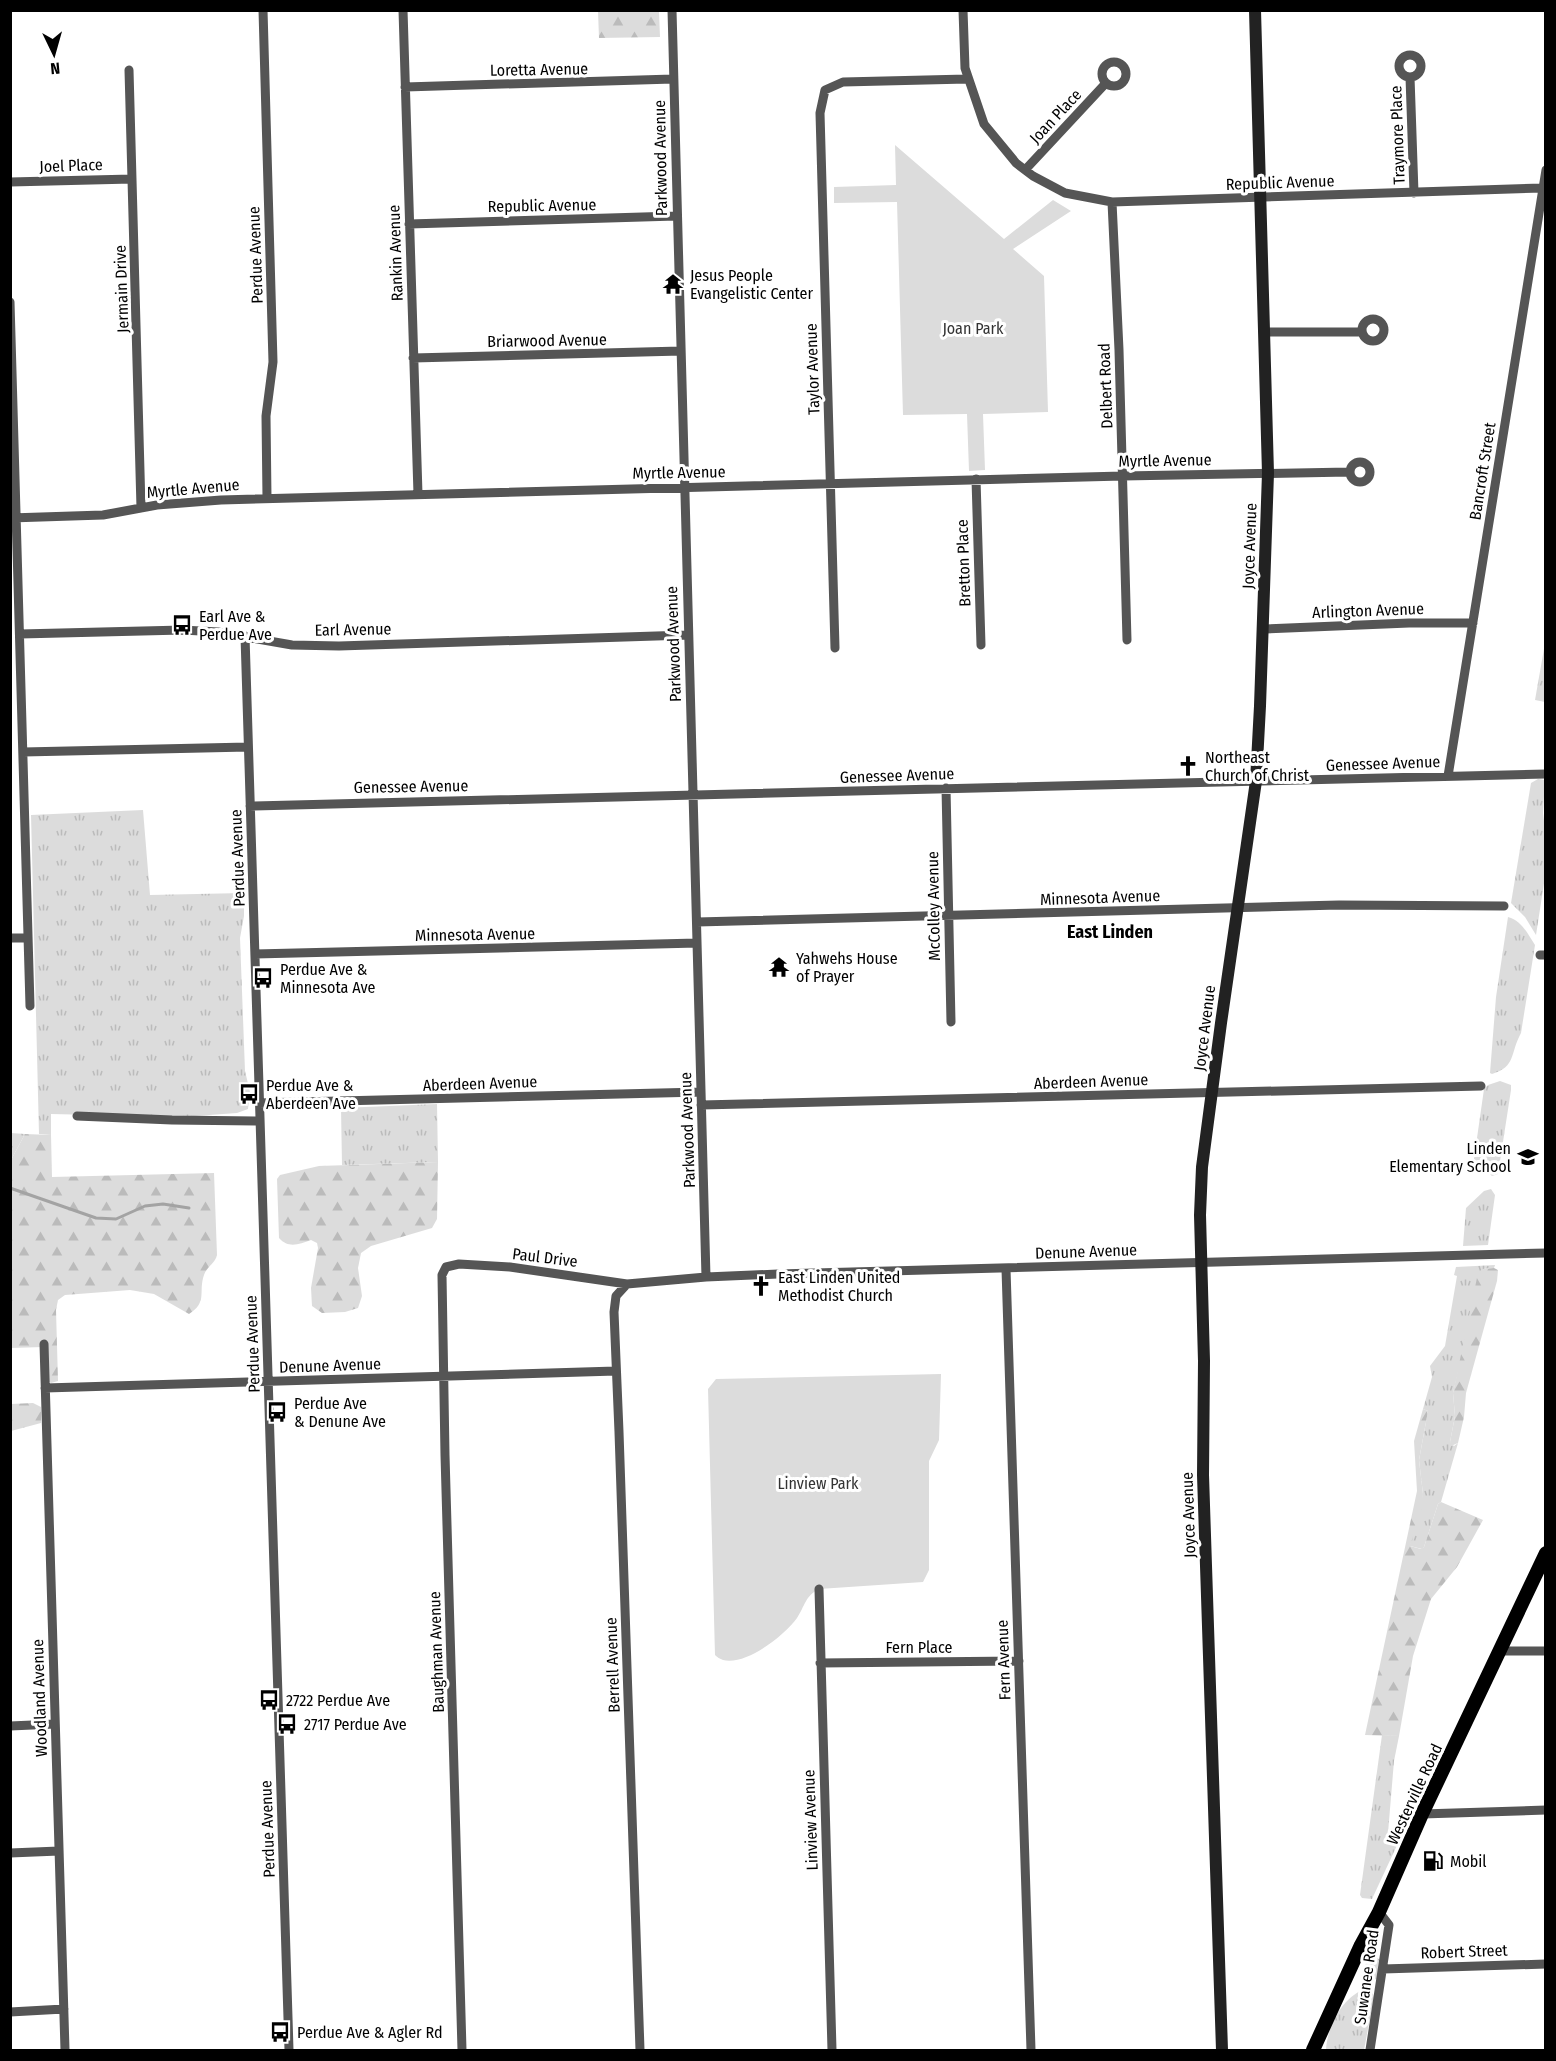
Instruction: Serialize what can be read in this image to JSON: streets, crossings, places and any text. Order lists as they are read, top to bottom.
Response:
{
  "streets": {
    "main road": ["Westerville Road"],
    "street": [
      "Loretta Avenue",
      "Joan Place",
      "Traymore Place",
      "Parkwood Avenue",
      "Joel Place",
      "Republic Avenue",
      "Rankin Avenue",
      "Perdue Avenue",
      "Jermain Drive",
      "Briarwood Avenue",
      "Taylor Avenue",
      "Delbert Road",
      "Myrtle Avenue",
      "Bancroft Street",
      "Joyce Avenue",
      "Bretton Place",
      "Arlington Avenue",
      "Earl Avenue",
      "Genessee Avenue",
      "Minnesota Avenue",
      "McColley Avenue",
      "Aberdeen Avenue",
      "Denune Avenue",
      "Paul Drive",
      "Fern Place",
      "Baughman Avenue",
      "Fern Avenue",
      "Berrell Avenue",
      "Woodland Avenue",
      "Linview Avenue",
      "Robert Street",
      "Suwanee Road"
    ]
  },
  "crossings": [
    ["Loretta Avenue", "Parkwood Avenue"],
    ["Loretta Avenue", "Rankin Avenue"],
    ["Joan Place", "Republic Avenue"],
    ["Traymore Place", "Republic Avenue"],
    ["Parkwood Avenue", "Republic Avenue"],
    ["Parkwood Avenue", "Briarwood Avenue"],
    ["Parkwood Avenue", "Myrtle Avenue"],
    ["Parkwood Avenue", "Earl Avenue"],
    ["Parkwood Avenue", "Genessee Avenue"],
    ["Parkwood Avenue", "Minnesota Avenue"],
    ["Parkwood Avenue", "Aberdeen Avenue"],
    ["Parkwood Avenue", "Denune Avenue"],
    ["Joel Place", "Jermain Drive"],
    ["Republic Avenue", "Rankin Avenue"],
    ["Republic Avenue", "Delbert Road"],
    ["Republic Avenue", "Bancroft Street"],
    ["Republic Avenue", "Joyce Avenue"],
    ["Rankin Avenue", "Briarwood Avenue"],
    ["Rankin Avenue", "Myrtle Avenue"],
    ["Perdue Avenue", "Myrtle Avenue"],
    ["Perdue Avenue", "Earl Avenue"],
    ["Perdue Avenue", "Genessee Avenue"],
    ["Perdue Avenue", "Minnesota Avenue"],
    ["Perdue Avenue", "Aberdeen Avenue"],
    ["Perdue Avenue", "Denune Avenue"],
    ["Jermain Drive", "Myrtle Avenue"],
    ["Taylor Avenue", "Myrtle Avenue"],
    ["Delbert Road", "Myrtle Avenue"],
    ["Myrtle Avenue", "Joyce Avenue"],
    ["Myrtle Avenue", "Bretton Place"],
    ["Bancroft Street", "Arlington Avenue"],
    ["Bancroft Street", "Genessee Avenue"],
    ["Joyce Avenue", "Arlington Avenue"],
    ["Joyce Avenue", "Genessee Avenue"],
    ["Joyce Avenue", "Minnesota Avenue"],
    ["Joyce Avenue", "Aberdeen Avenue"],
    ["Joyce Avenue", "Denune Avenue"],
    ["Genessee Avenue", "McColley Avenue"],
    ["Minnesota Avenue", "McColley Avenue"],
    ["Denune Avenue", "Paul Drive"],
    ["Denune Avenue", "Baughman Avenue"],
    ["Denune Avenue", "Fern Avenue"],
    ["Denune Avenue", "Berrell Avenue"],
    ["Denune Avenue", "Woodland Avenue"],
    ["Paul Drive", "Baughman Avenue"],
    ["Paul Drive", "Berrell Avenue"],
    ["Fern Place", "Fern Avenue"],
    ["Fern Place", "Linview Avenue"],
    ["Westerville Road", "Suwanee Road"],
    ["Robert Street", "Suwanee Road"]
  ],
  "districts": ["East Linden"],
  "parks": ["Joan Park", "Linview Park"],
  "places": {
    "temple": ["Jesus People Evangelistic Center", "Yahwehs House of Prayer"],
    "bus stop": [
      "Earl Ave & Perdue Ave",
      "Perdue Ave & Minnesota Ave",
      "Perdue Ave & Aberdeen Ave",
      "Perdue Ave & Denune Ave",
      "2722 Perdue Ave",
      "2717 Perdue Ave",
      "Perdue Ave & Agler Rd"
    ],
    "church": ["Northeast Church of Christ", "East Linden United Methodist Church"],
    "school or university": ["Linden Elementary School"],
    "fuel station": ["Mobil"]
  },
  "north": "bottom"
}
